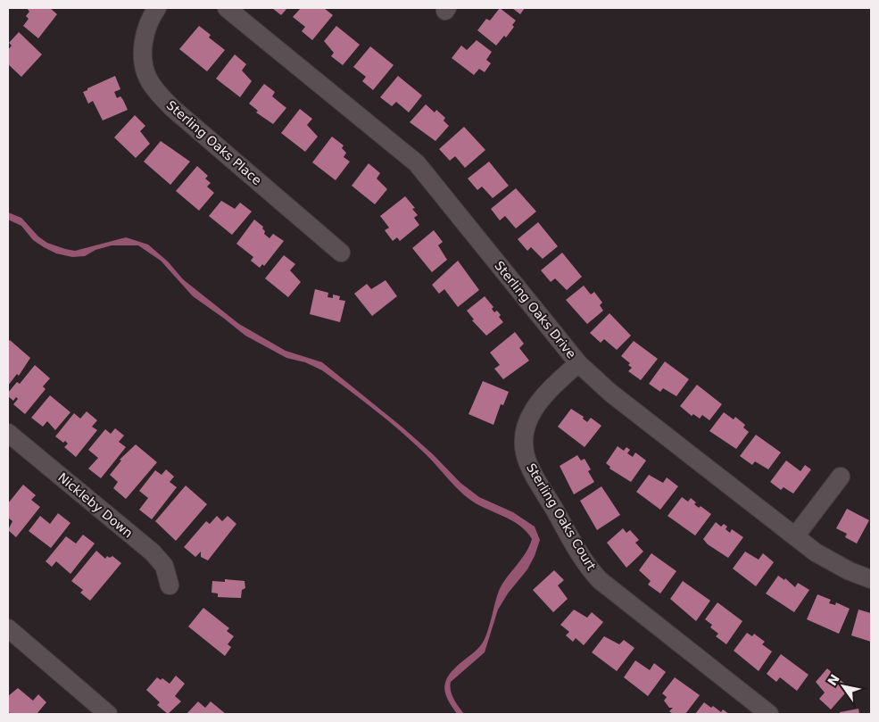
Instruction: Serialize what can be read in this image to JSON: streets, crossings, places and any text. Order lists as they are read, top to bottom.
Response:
{
  "streets": {
    "street": [
      "Sterling Oaks Place",
      "Sterling Oaks Drive",
      "Nickleby Down",
      "Sterling Oaks Court"
    ]
  },
  "crossings": [
    ["Sterling Oaks Drive", "Sterling Oaks Court"]
  ],
  "north": "top left"
}
